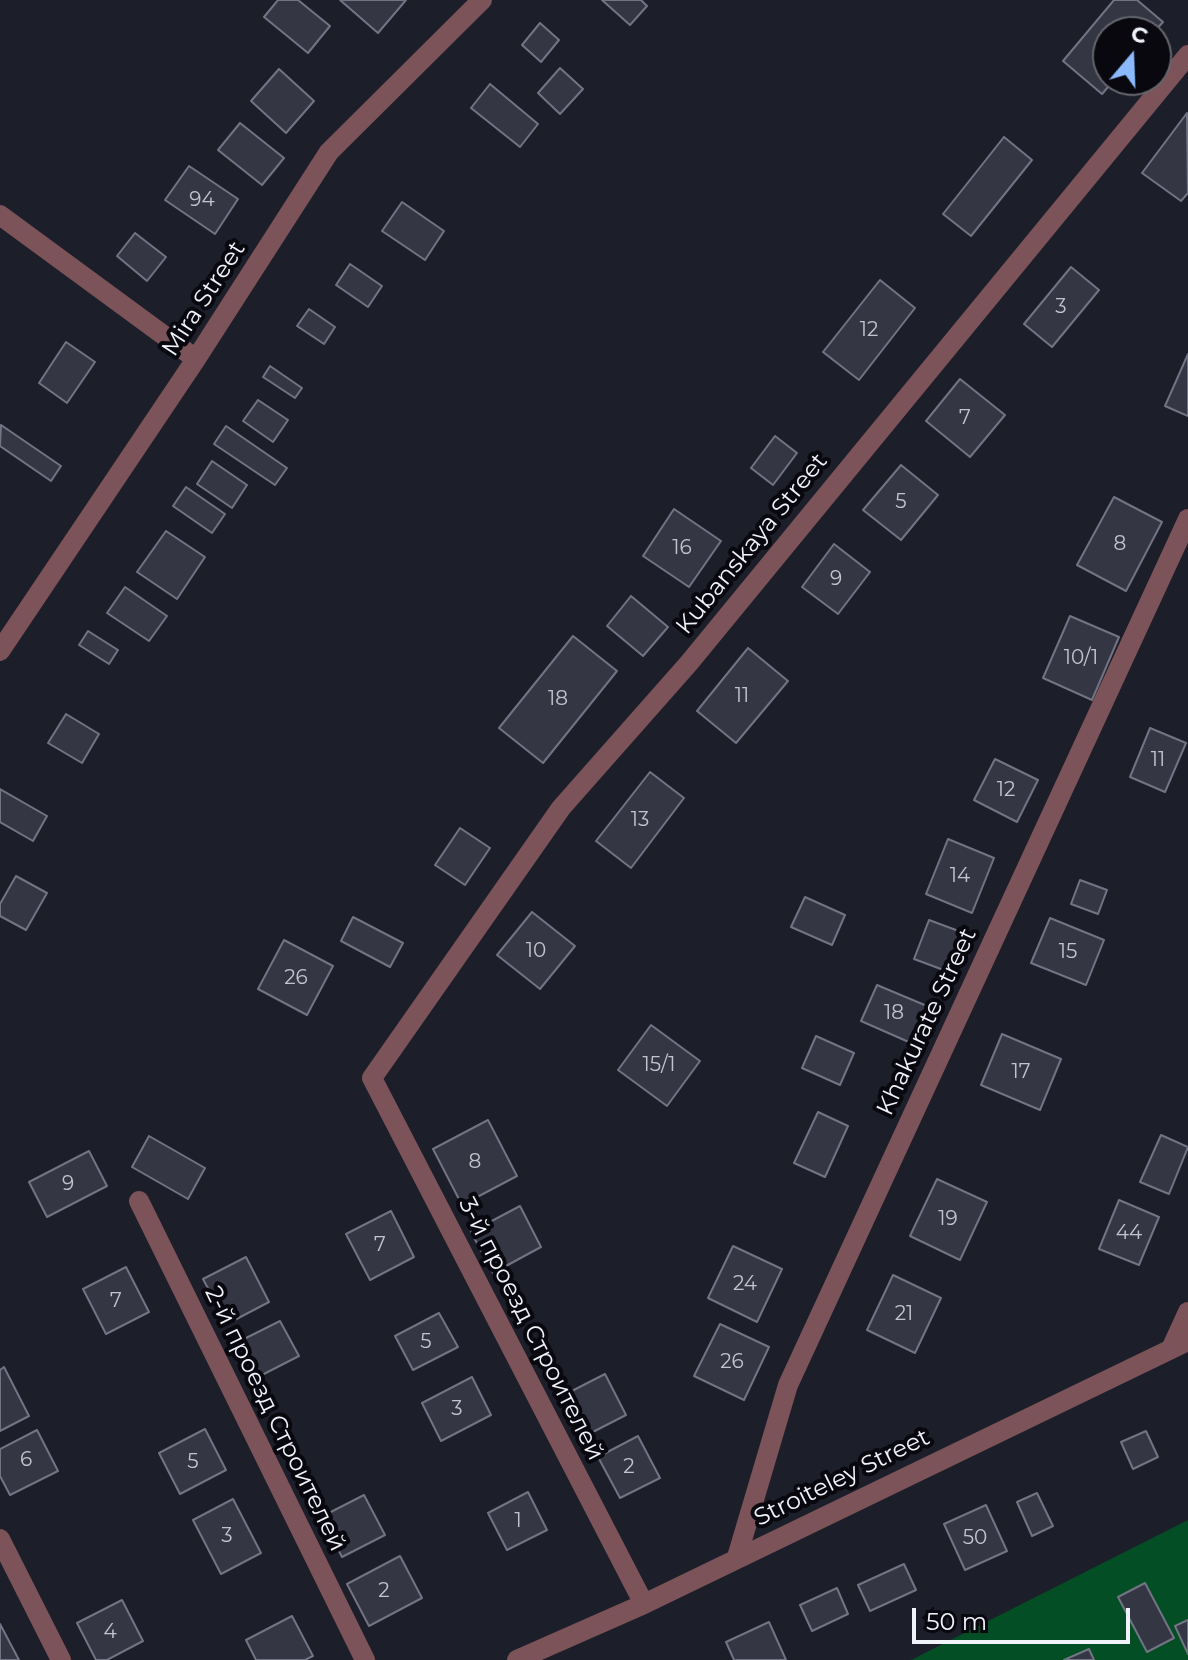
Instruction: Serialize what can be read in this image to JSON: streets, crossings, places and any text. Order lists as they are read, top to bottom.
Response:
{
  "streets": {
    "street": [
      "Mira Street",
      "Kubanskaya Street",
      "Khakurate Street",
      "3-й проезд Строителей",
      "2-й проезд Строителей",
      "Stroiteley Street"
    ]
  },
  "crossings": [
    ["Kubanskaya Street", "3-й проезд Строителей"],
    ["Khakurate Street", "Stroiteley Street"],
    ["3-й проезд Строителей", "Stroiteley Street"]
  ],
  "house_numbers": [
    "94",
    "3",
    "12",
    "7",
    "5",
    "8",
    "16",
    "9",
    "10/1",
    "11",
    "18",
    "11",
    "12",
    "13",
    "14",
    "10",
    "15",
    "26",
    "18",
    "15/1",
    "17",
    "8",
    "9",
    "19",
    "44",
    "7",
    "24",
    "7",
    "21",
    "5",
    "26",
    "3",
    "6",
    "5",
    "2",
    "1",
    "3",
    "50",
    "2",
    "4"
  ],
  "scale_bar": "50 m",
  "north": "top"
}
